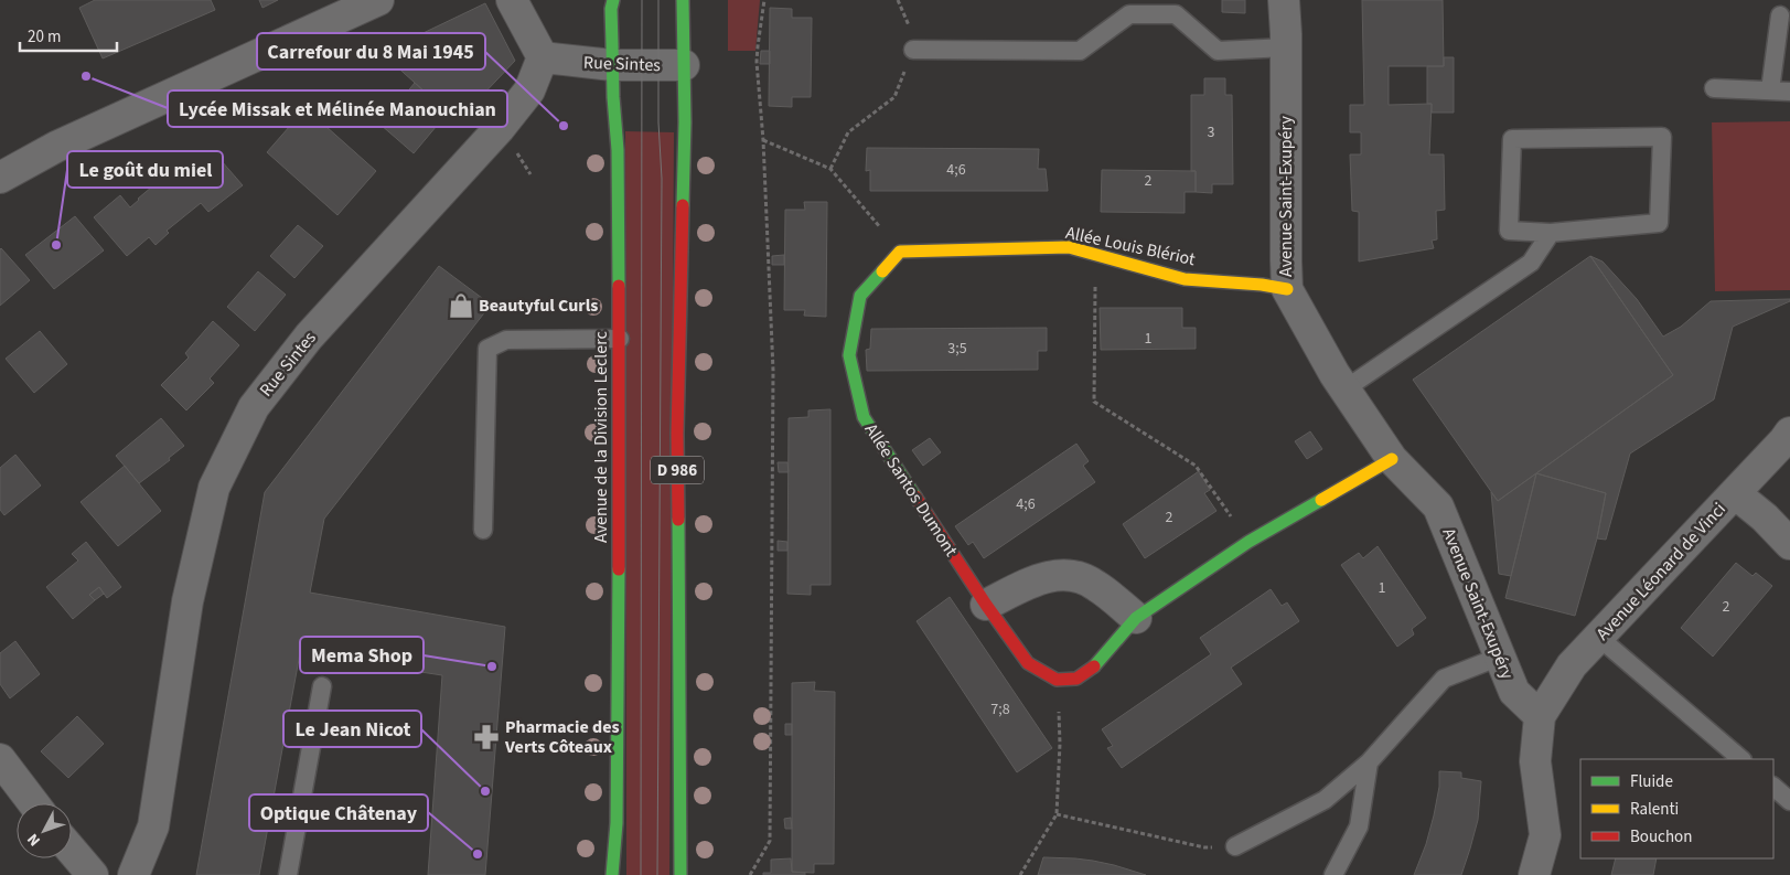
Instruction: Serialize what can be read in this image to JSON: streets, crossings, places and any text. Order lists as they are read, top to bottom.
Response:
{
  "streets": {
    "main road": [
      "Allée Louis Blériot",
      "Avenue de la Division Leclerc",
      "D 986",
      "Allée Santos Dumont"
    ],
    "street": ["Rue Sintes", "Avenue Saint-Exupéry", "Avenue Léonard de Vinci"]
  },
  "crossings": [
    ["Rue Sintes", "Avenue de la Division Leclerc"],
    ["Rue Sintes", "D 986"],
    ["Avenue Saint-Exupéry", "Allée Louis Blériot"],
    ["Avenue Saint-Exupéry", "Avenue Léonard de Vinci"],
    ["Allée Louis Blériot", "Allée Santos Dumont"]
  ],
  "places": {
    "other": [
      "Lycée Missak et Mélinée Manouchian",
      "Carrefour du 8 Mai 1945",
      "Le goût du miel",
      "Mema Shop",
      "Le Jean Nicot",
      "Optique Châtenay"
    ],
    "shop": ["Beautyful Curls"],
    "pharmacy": ["Pharmacie des Verts Côteaux"]
  },
  "house_numbers": [
    "3",
    "4;6",
    "2",
    "1",
    "3;5",
    "4;6",
    "2",
    "1",
    "2",
    "7;8"
  ],
  "legend": ["Fluide", "Ralenti", "Bouchon"],
  "scale_bar": "20 m",
  "north": "bottom left"
}
